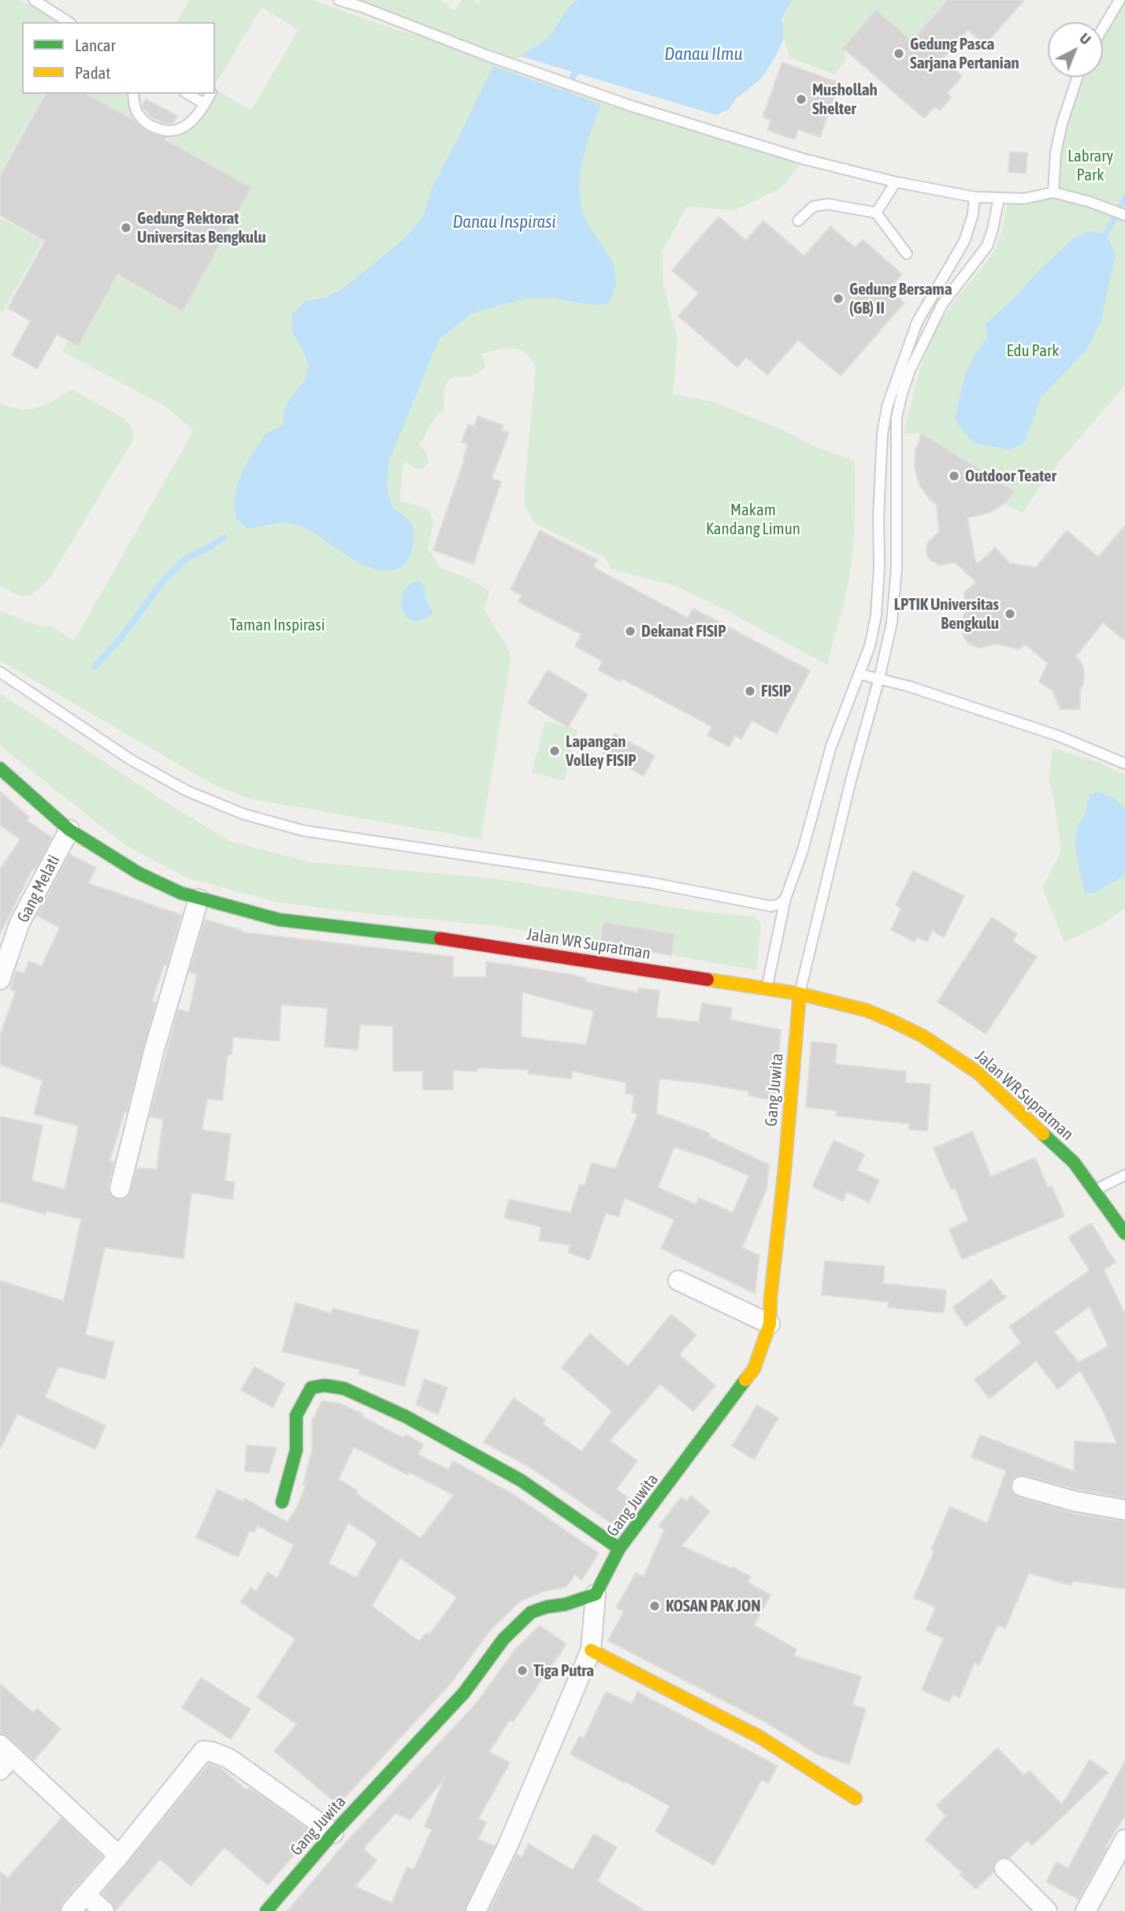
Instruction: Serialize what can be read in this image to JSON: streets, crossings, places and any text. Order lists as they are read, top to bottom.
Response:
{
  "streets": {
    "main road": ["Jalan WR Supratman", "Gang Juwita"],
    "street": ["Gang Melati"]
  },
  "crossings": [
    ["Gang Melati", "Jalan WR Supratman"],
    ["Jalan WR Supratman", "Gang Juwita"]
  ],
  "water": ["Danau Ilmu", "Danau Inspirasi"],
  "parks": [
    "Labrary Park",
    "Edu Park",
    "Makam Kandang Limun",
    "Taman Inspirasi"
  ],
  "places": [
    "Gedung Pasca Sarjana Pertanian",
    "Mushollah Shelter",
    "Gedung Rektorat Universitas Bengkulu",
    "Gedung Bersama (GB) II",
    "Outdoor Teater",
    "LPTIK Universitas Bengkulu",
    "Dekanat FISIP",
    "FISIP",
    "Lapangan Volley FISIP",
    "KOSAN PAK JON",
    "Tiga Putra"
  ],
  "legend": ["Lancar", "Padat"],
  "north": "top right"
}
